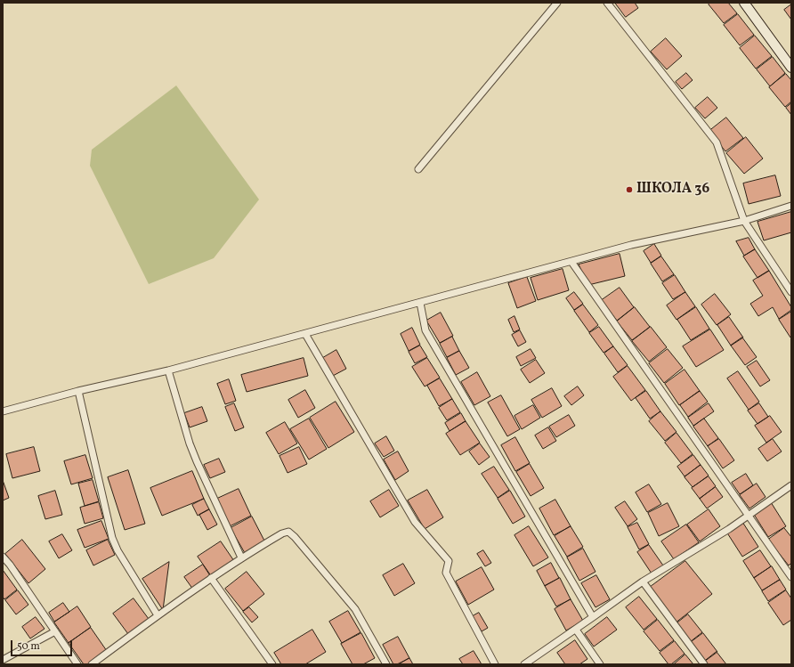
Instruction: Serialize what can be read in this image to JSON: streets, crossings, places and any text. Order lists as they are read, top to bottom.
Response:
{
  "places": ["ШКОЛА 36"],
  "scale_bar": "50 m"
}
